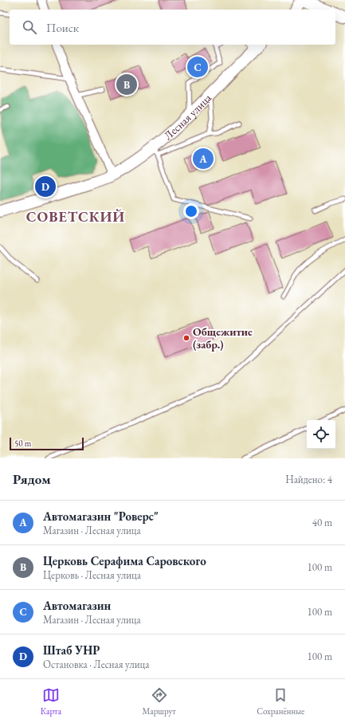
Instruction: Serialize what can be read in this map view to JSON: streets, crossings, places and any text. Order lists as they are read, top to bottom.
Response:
{
  "streets": {
    "main road": ["Лесная улица"]
  },
  "districts": ["СОВЕТСКИЙ"],
  "places": ["Общежитие (забр.)"],
  "scale_bar": "50 m",
  "page": {
    "search": "Поиск",
    "pins": [
      "C",
      "B",
      "A",
      "D"
    ],
    "scale": "50 m",
    "heading": ["Рядом", "Найдено: 4"],
    "list": [
      {
        "mark": "A",
        "name": "Автомагазин \"Роверс\"",
        "note": "Магазин · Лесная улица",
        "value": "40 m"
      },
      {
        "mark": "B",
        "name": "Церковь Серафима Саровского",
        "note": "Церковь · Лесная улица",
        "value": "100 m"
      },
      {
        "mark": "C",
        "name": "Автомагазин",
        "note": "Магазин · Лесная улица",
        "value": "100 m"
      },
      {
        "mark": "D",
        "name": "Штаб УНР",
        "note": "Остановка · Лесная улица",
        "value": "100 m"
      }
    ],
    "nav": ["Карта", "Маршрут", "Сохранённые"]
  }
}
